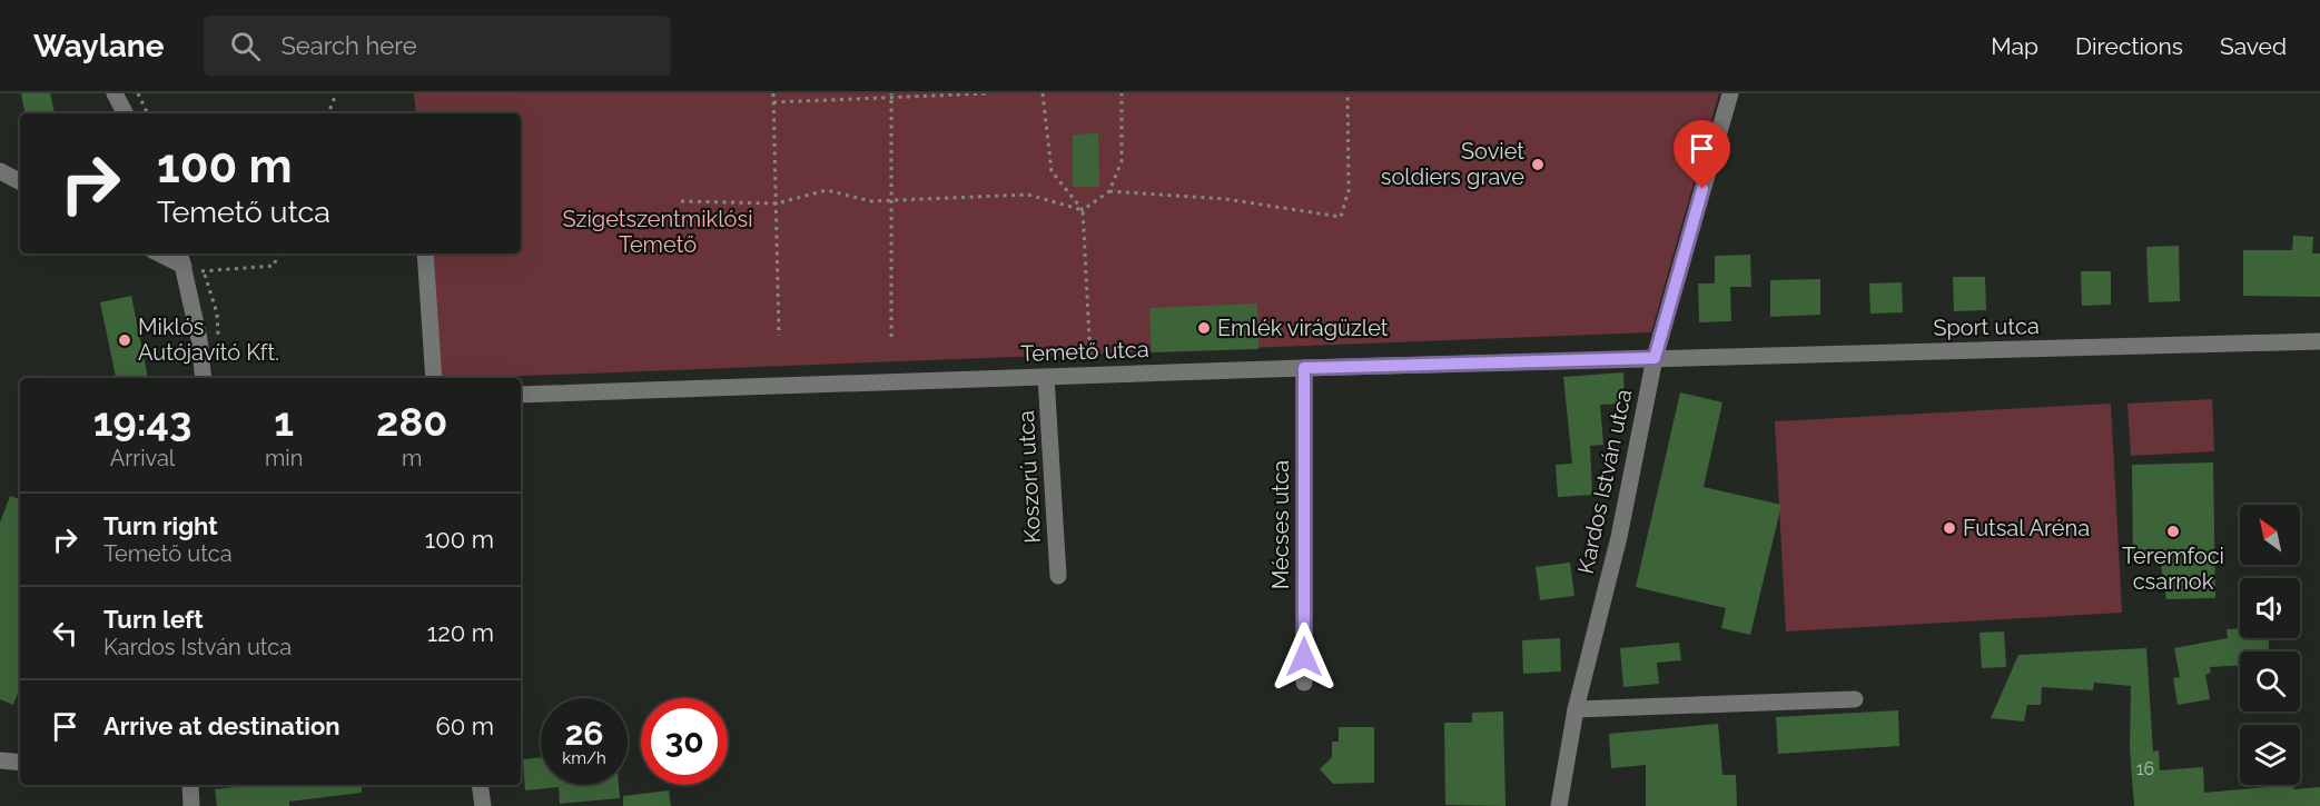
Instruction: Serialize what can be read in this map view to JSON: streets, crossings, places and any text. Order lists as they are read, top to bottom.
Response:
{
  "streets": {
    "street": [
      "Sport utca",
      "Temető utca",
      "Koszorú utca",
      "Kardos István utca",
      "Mécses utca"
    ]
  },
  "crossings": [
    ["Sport utca", "Temető utca"],
    ["Sport utca", "Kardos István utca"],
    ["Temető utca", "Koszorú utca"],
    ["Temető utca", "Kardos István utca"],
    ["Temető utca", "Mécses utca"]
  ],
  "parks": ["Szigetszentmiklósi Temető"],
  "places": [
    "Soviet soldiers grave",
    "Emlék virágüzlet",
    "Miklós Autójavító Kft.",
    "Futsal Aréna",
    "Teremfoci csarnok"
  ],
  "house_numbers": ["16"],
  "north": "top left",
  "page": {
    "header": "Waylane",
    "search": "Search here",
    "nav": ["Map", "Directions", "Saved"],
    "turn": ["100 m", "Temető utca"],
    "eta": [
      "19:43",
      "Arrival",
      "1",
      "min",
      "280",
      "m"
    ],
    "list": [
      {
        "name": "Turn right",
        "note": "Temető utca",
        "value": "100 m"
      },
      {
        "name": "Turn left",
        "note": "Kardos István utca",
        "value": "120 m"
      },
      {
        "name": "Arrive at destination",
        "value": "60 m"
      }
    ],
    "speed": "26 km/h",
    "limit": "30"
  }
}
